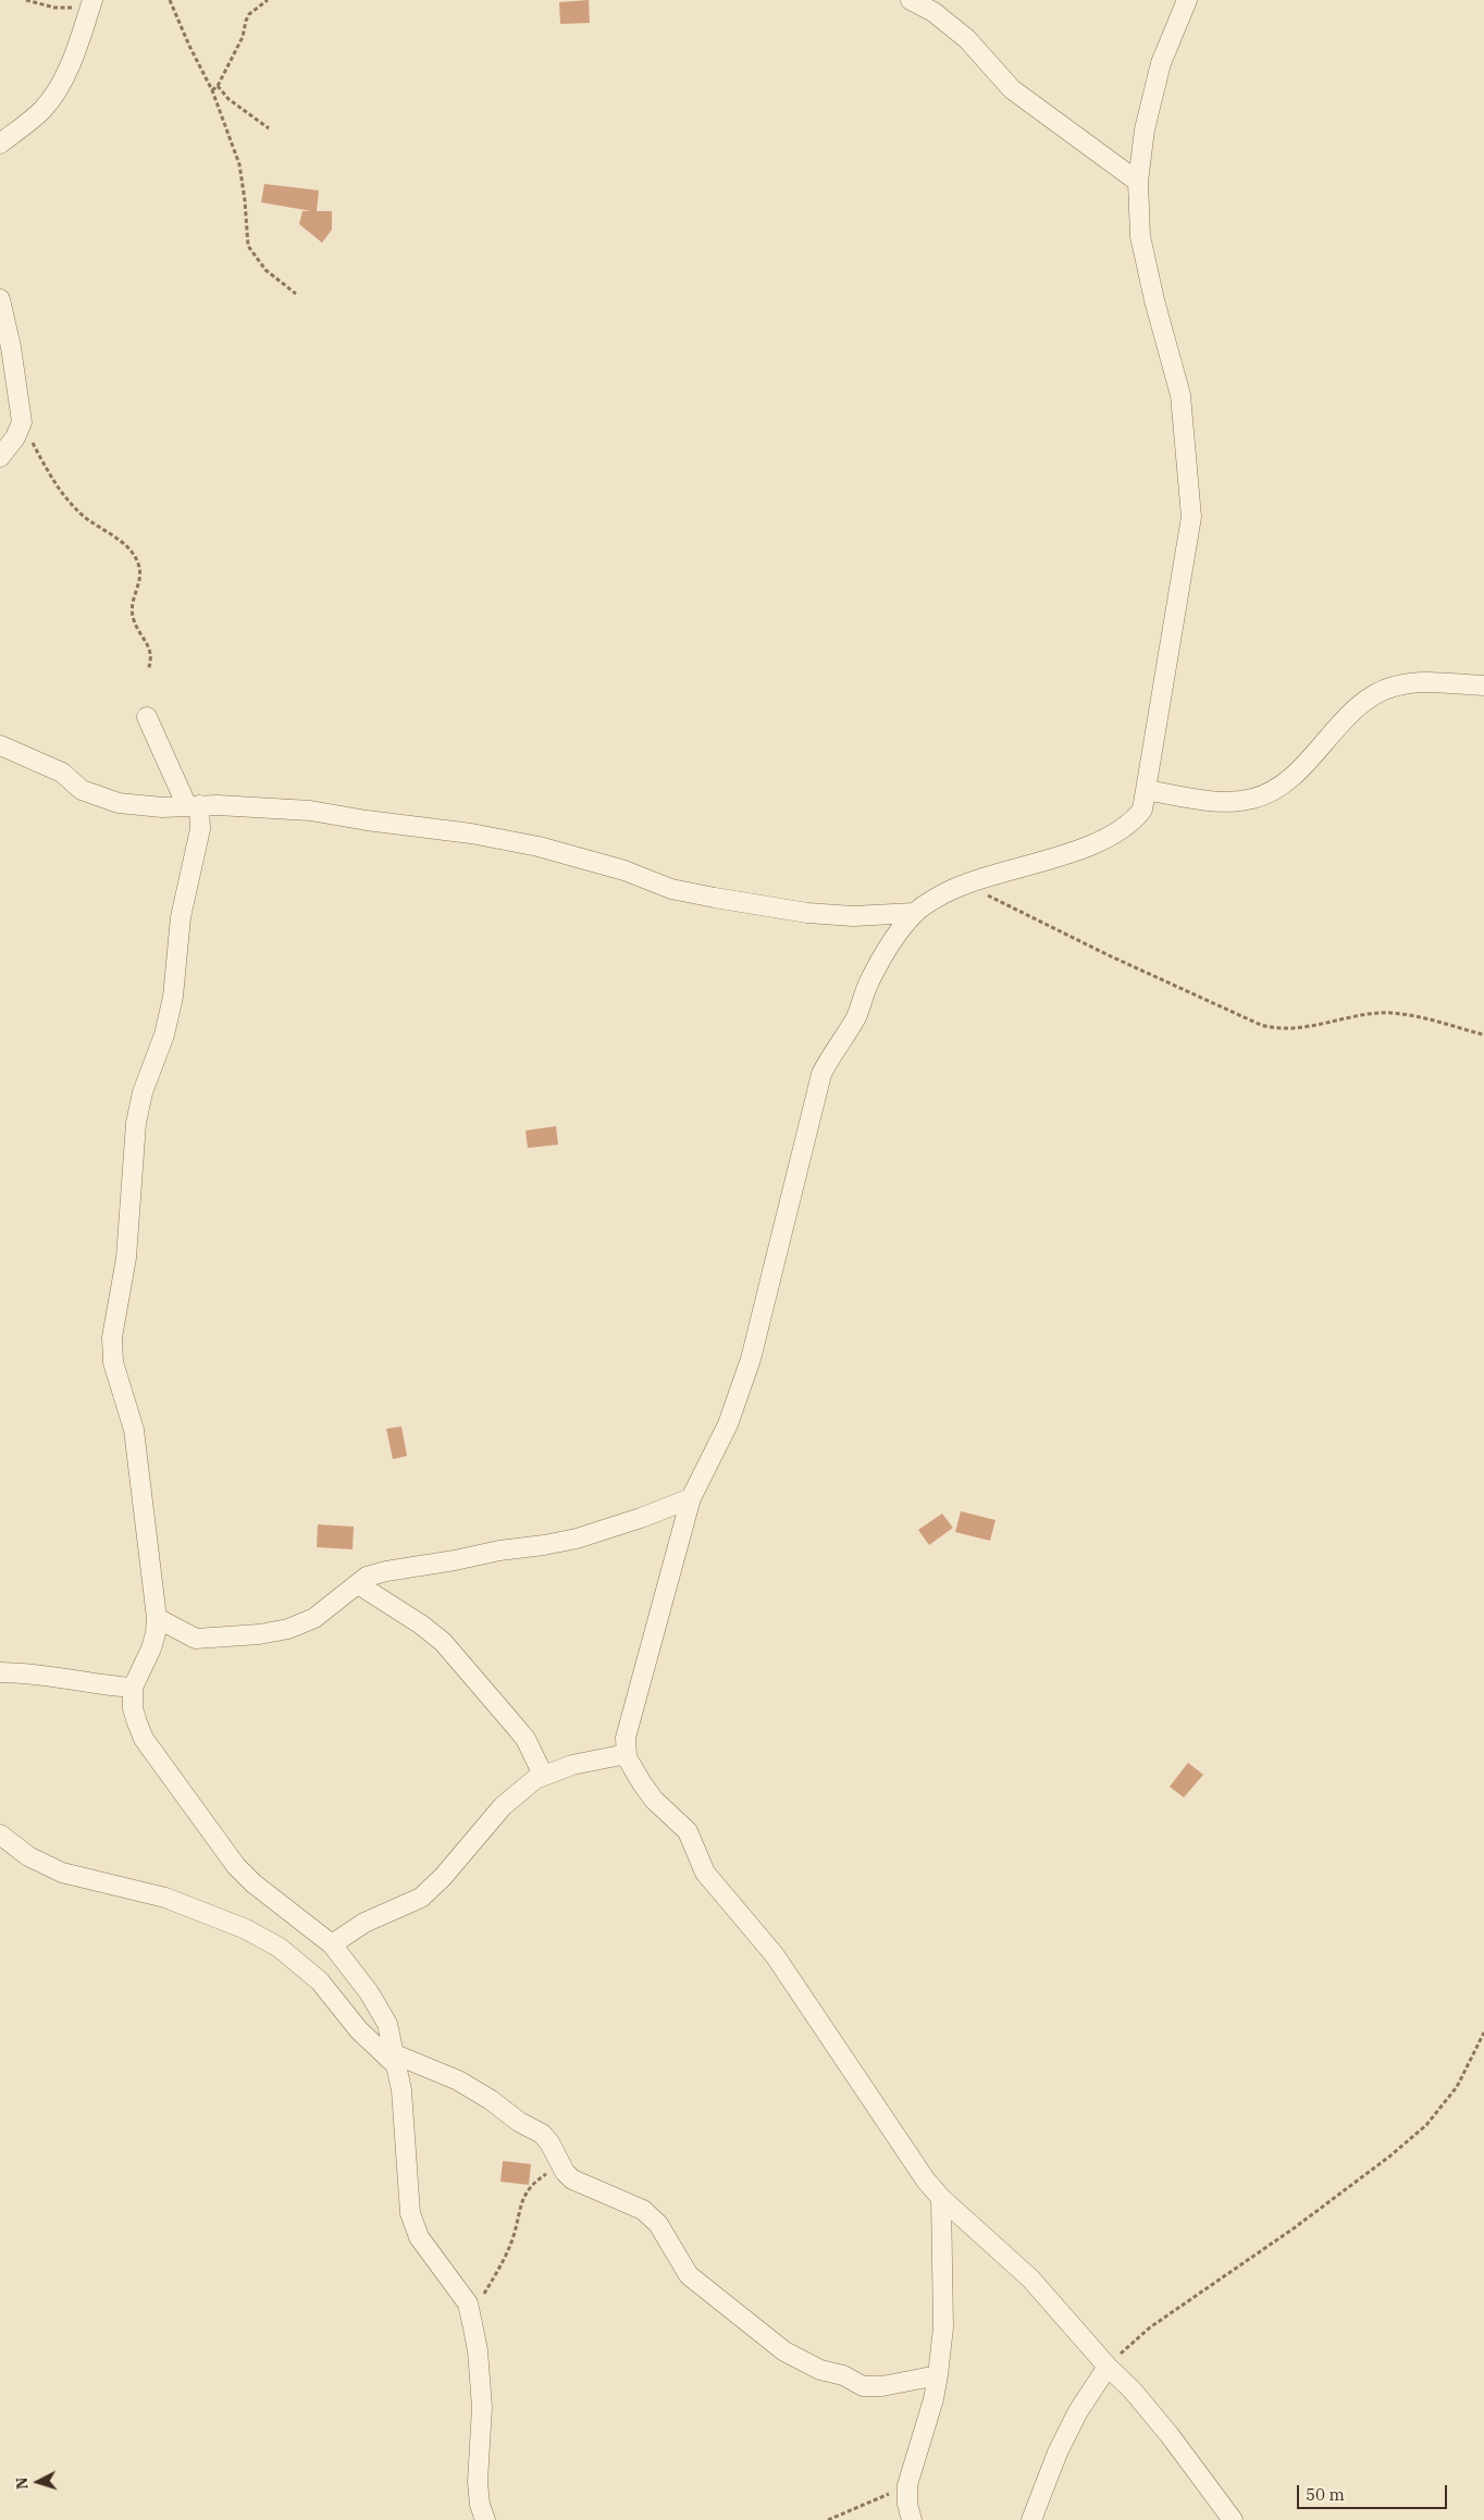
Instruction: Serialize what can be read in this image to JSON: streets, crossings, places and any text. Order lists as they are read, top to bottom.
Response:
{
  "scale_bar": "50 m",
  "north": "left"
}
